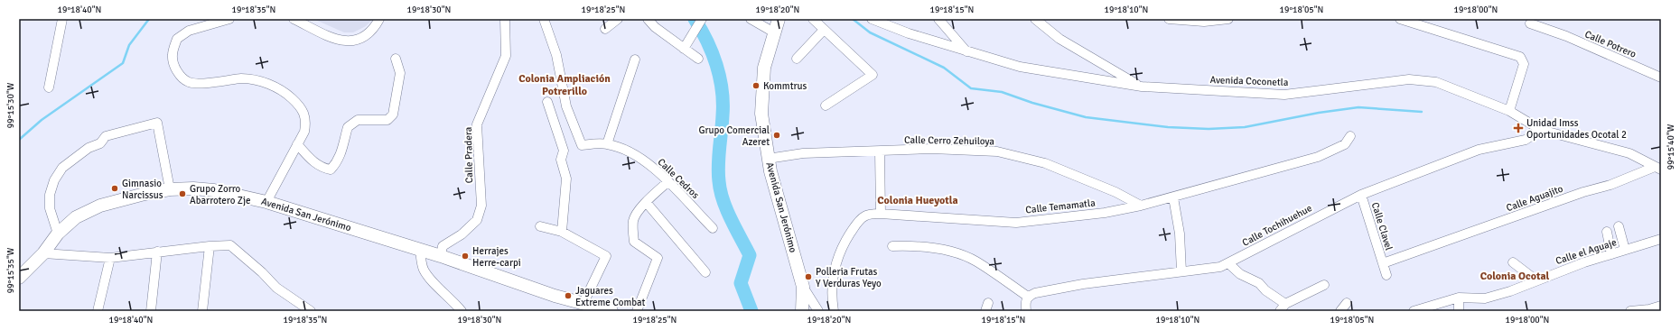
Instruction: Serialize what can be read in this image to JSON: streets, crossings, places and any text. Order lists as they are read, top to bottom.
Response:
{
  "streets": {
    "main road": ["Avenida San Jerónimo"],
    "street": [
      "Calle Potrero",
      "Avenida Coconetla",
      "Calle Cerro Zehuiloya",
      "Calle Pradera",
      "Calle Cedros",
      "Calle Aguajito",
      "Calle Temamatla",
      "Calle Tochihuehue",
      "Calle Clavel",
      "Calle el Aguaje"
    ]
  },
  "crossings": [
    ["Avenida Coconetla", "Calle Aguajito"],
    ["Avenida Coconetla", "Calle Tochihuehue"],
    ["Calle Cerro Zehuiloya", "Calle Temamatla"],
    ["Calle Cerro Zehuiloya", "Avenida San Jerónimo"],
    ["Calle Pradera", "Avenida San Jerónimo"],
    ["Calle Aguajito", "Calle Clavel"],
    ["Calle Tochihuehue", "Calle Clavel"]
  ],
  "districts": ["Colonia Ampliación Potrerillo", "Colonia Hueyotla", "Colonia Ocotal"],
  "places": {
    "other": [
      "Kommtrus",
      "Grupo Comercial Azeret",
      "Gimnasio Narcissus",
      "Grupo Zorro Abarrotero Zje",
      "Herrajes Herre-carpi",
      "Polleria Frutas Y Verduras Yeyo",
      "Jaguares Extreme Combat"
    ],
    "health": ["Unidad Imss Oportunidades Ocotal 2"]
  },
  "coordinates": [
    "19°18'40\"N",
    "19°18'35\"N",
    "19°18'30\"N",
    "19°18'25\"N",
    "19°18'20\"N",
    "19°18'15\"N",
    "19°18'10\"N",
    "19°18'05\"N",
    "19°18'00\"N",
    "99°15'30\"W",
    "99°15'40\"W",
    "99°15'35\"W"
  ]
}
